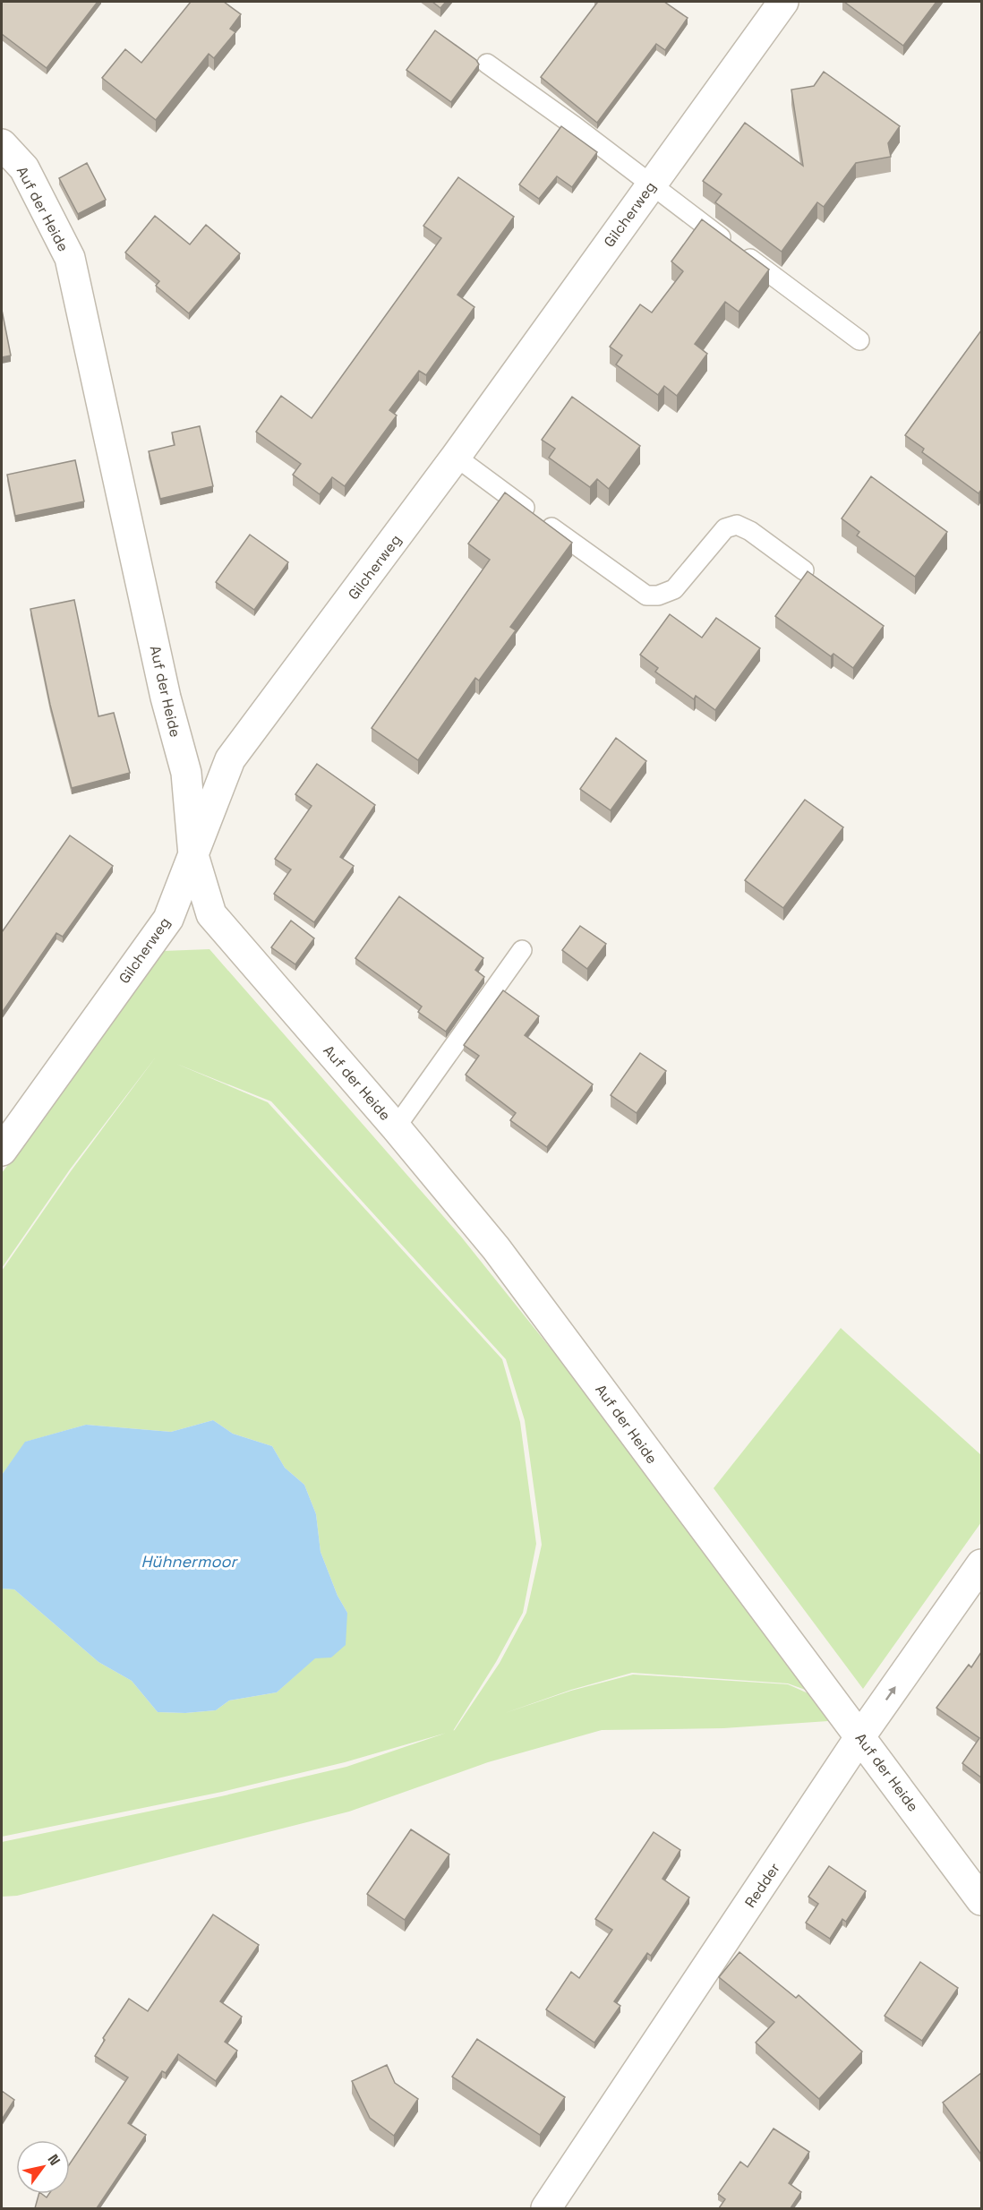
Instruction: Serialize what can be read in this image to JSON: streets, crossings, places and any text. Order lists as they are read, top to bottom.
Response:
{
  "streets": {
    "street": ["Auf der Heide", "Gilcherweg", "Redder"]
  },
  "crossings": [
    ["Auf der Heide", "Gilcherweg"],
    ["Auf der Heide", "Redder"]
  ],
  "water": ["Hühnermoor"],
  "north": "top right"
}
